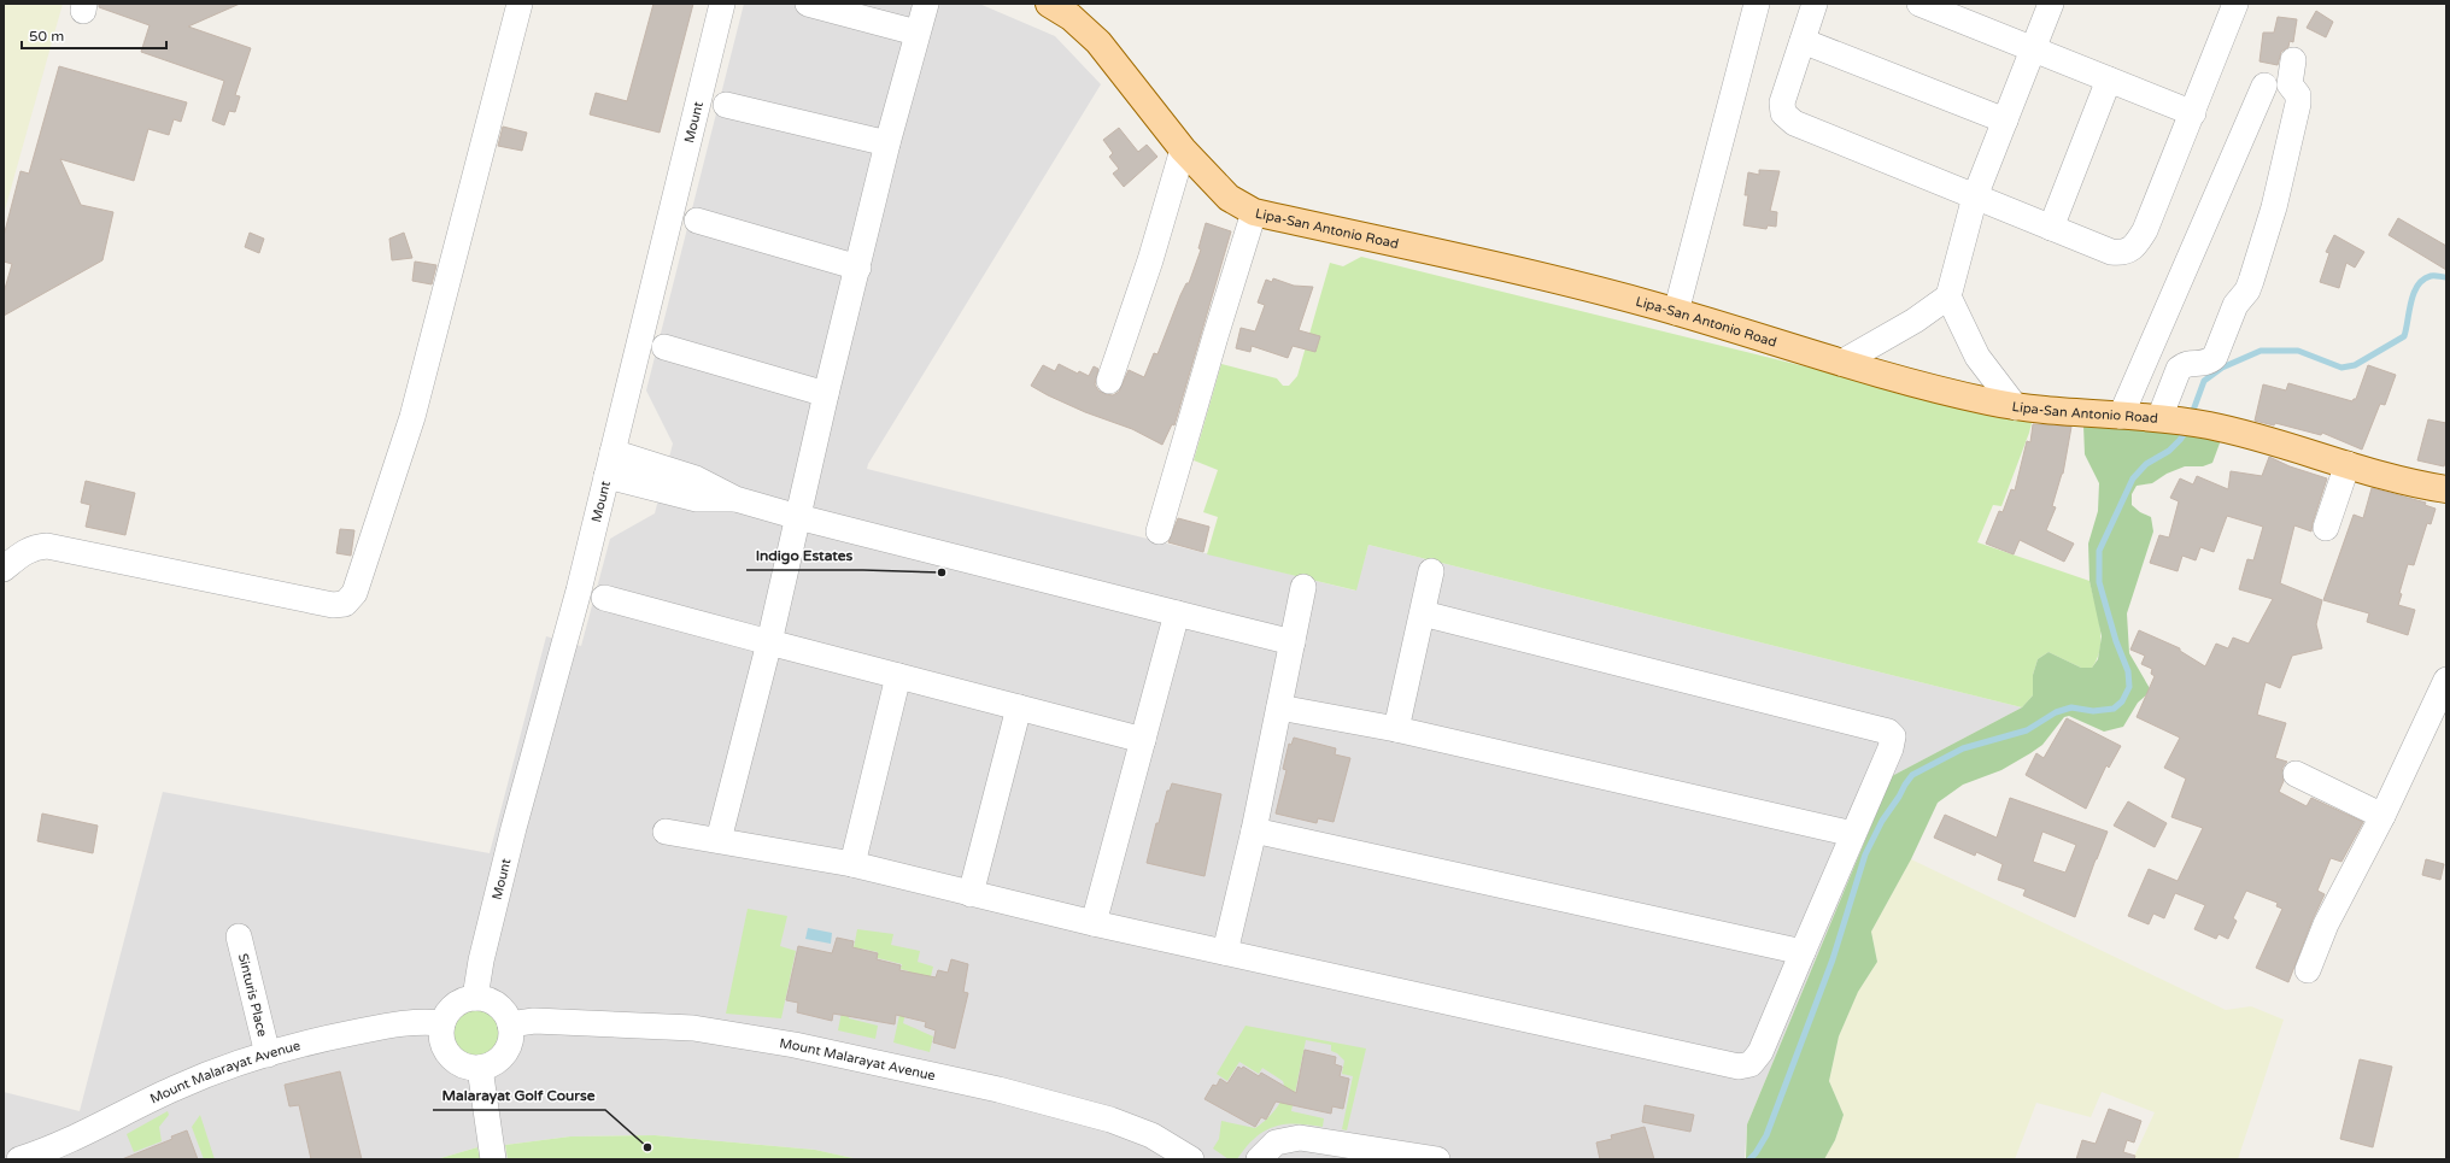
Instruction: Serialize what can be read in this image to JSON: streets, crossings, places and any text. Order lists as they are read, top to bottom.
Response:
{
  "streets": {
    "main road": ["Lipa-San Antonio Road"],
    "street": ["Mount", "Sinturis Place", "Mount Malarayat Avenue"]
  },
  "crossings": [
    ["Mount", "Mount Malarayat Avenue"],
    ["Sinturis Place", "Mount Malarayat Avenue"]
  ],
  "places": ["Indigo Estates", "Malarayat Golf Course"],
  "scale_bar": "50 m"
}
